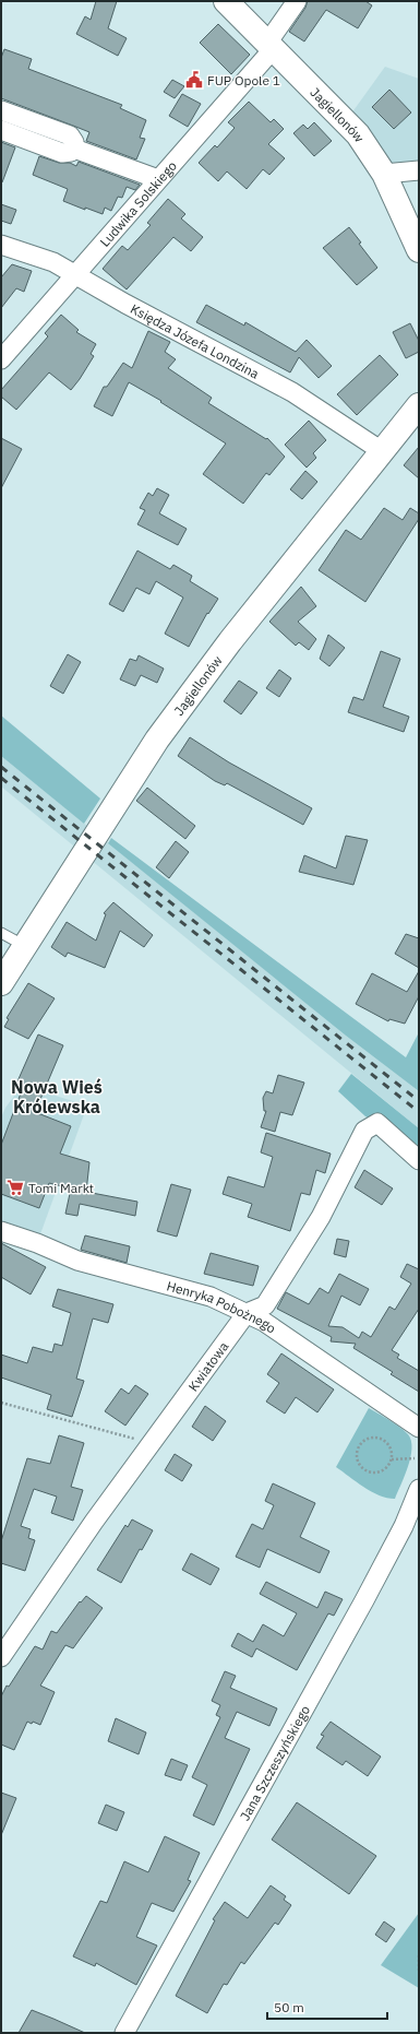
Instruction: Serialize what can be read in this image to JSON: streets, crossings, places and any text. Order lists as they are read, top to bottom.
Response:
{
  "streets": {
    "street": [
      "Jagiellonów",
      "Ludwika Solskiego",
      "Księdza Józefa Londzina",
      "Henryka Pobożnego",
      "Kwiatowa",
      "Jana Szczeszyńskiego"
    ]
  },
  "crossings": [
    ["Jagiellonów", "Ludwika Solskiego"],
    ["Jagiellonów", "Księdza Józefa Londzina"],
    ["Ludwika Solskiego", "Księdza Józefa Londzina"],
    ["Henryka Pobożnego", "Kwiatowa"]
  ],
  "districts": ["Nowa Wieś Królewska"],
  "places": {
    "public building": ["FUP Opole 1"],
    "supermarket": ["Tomi Markt"]
  },
  "scale_bar": "50 m"
}
